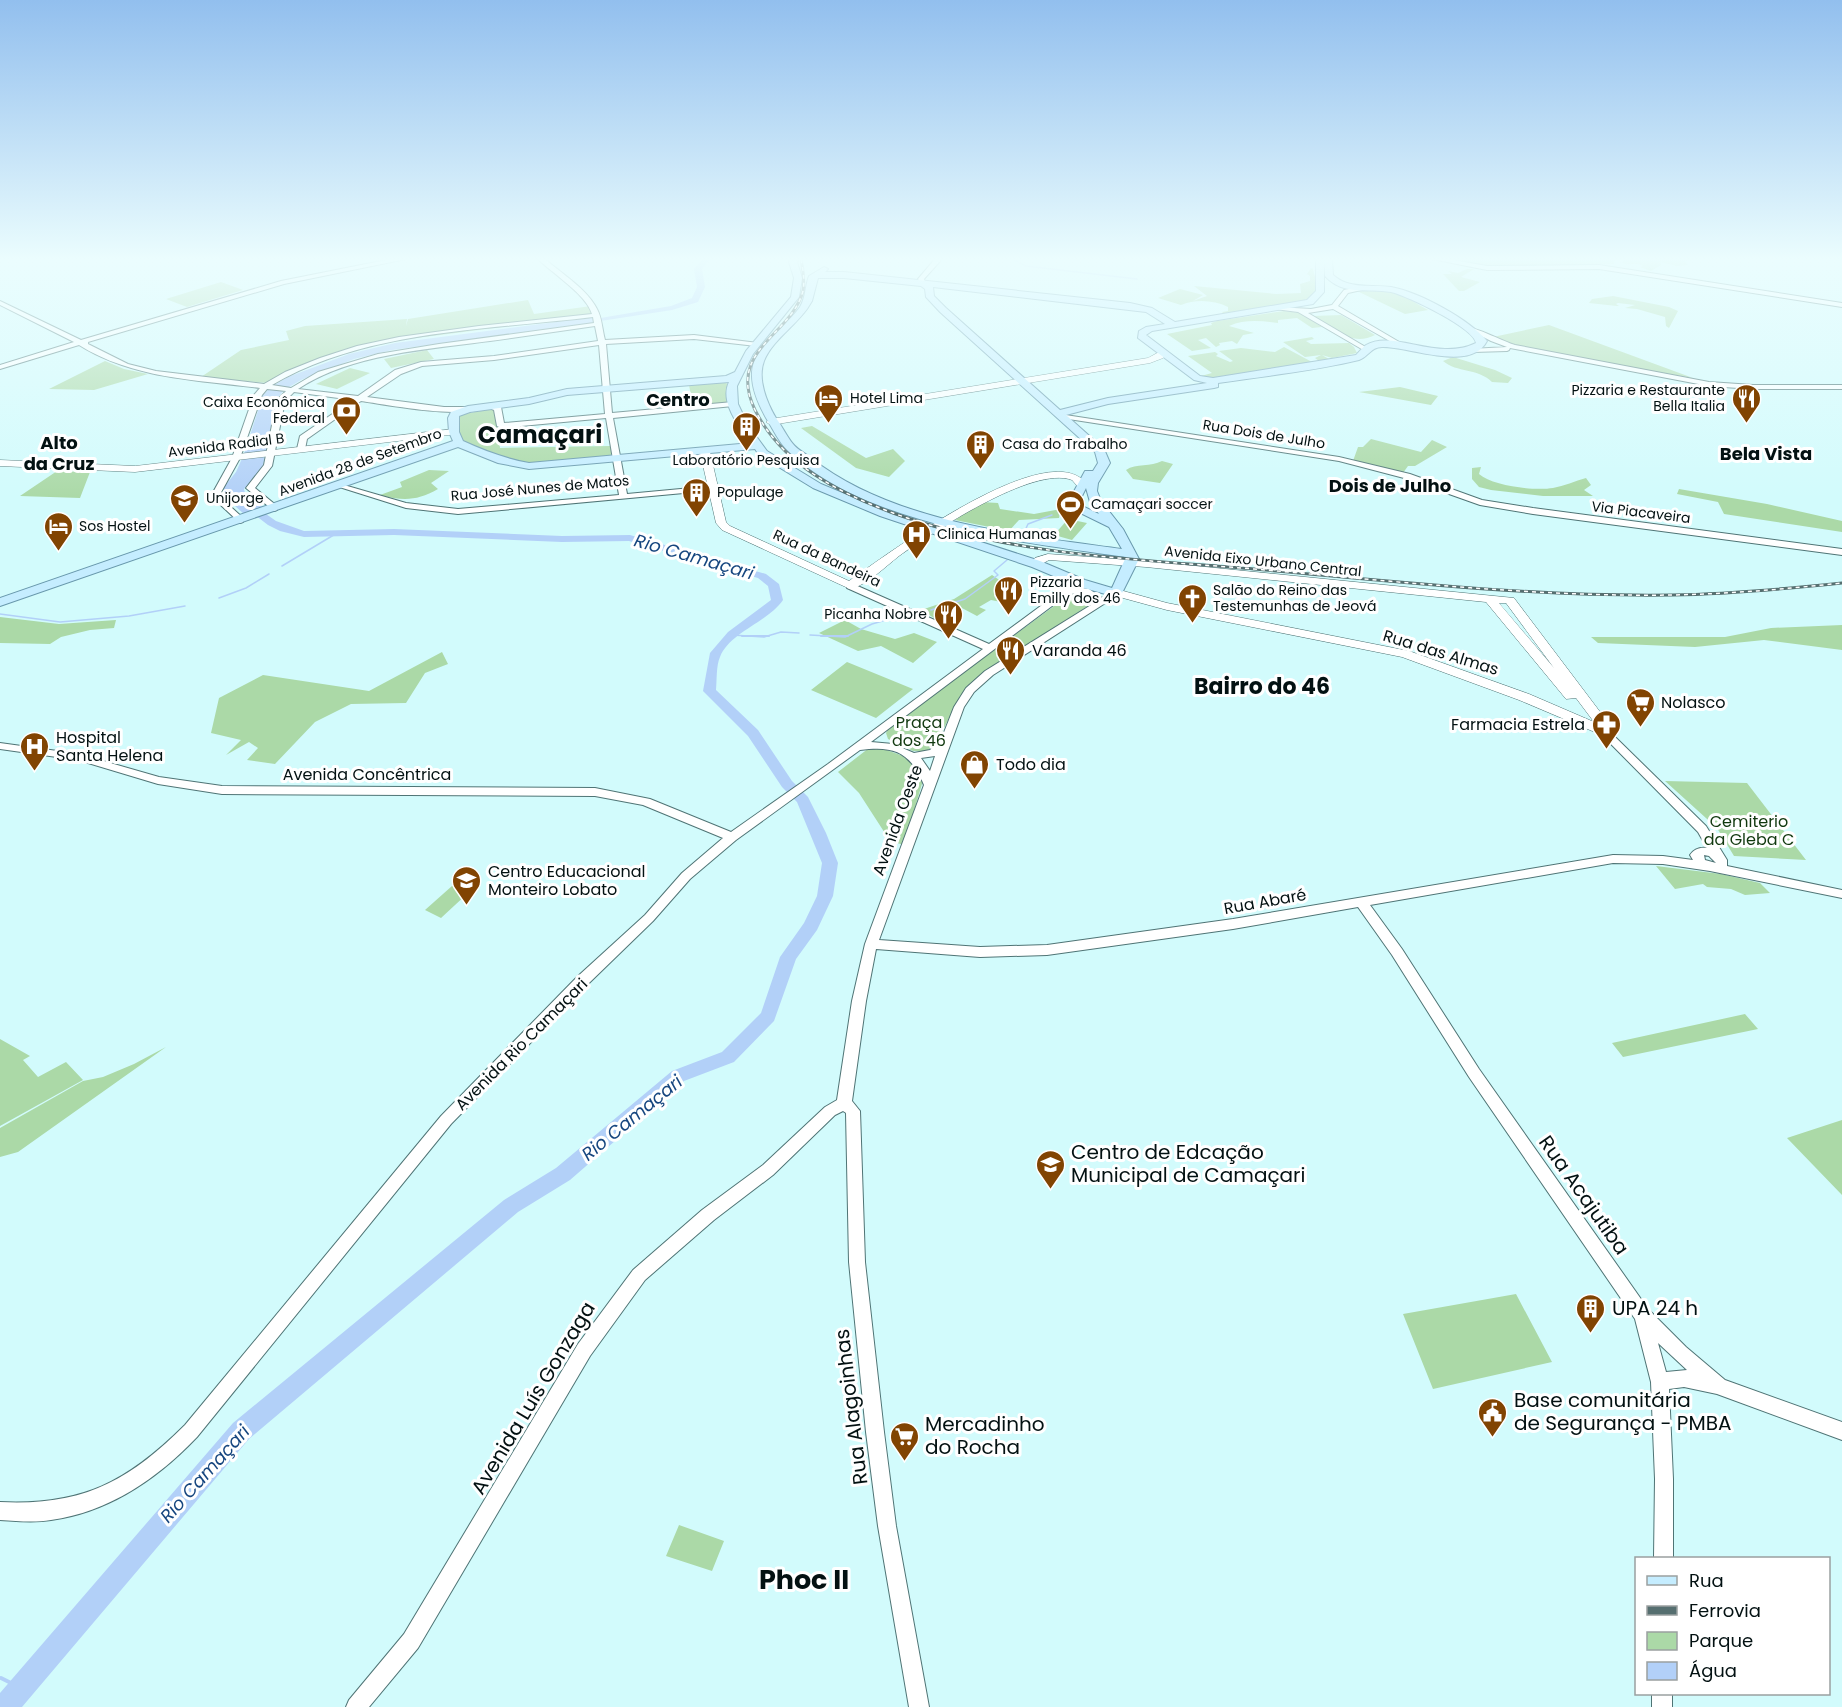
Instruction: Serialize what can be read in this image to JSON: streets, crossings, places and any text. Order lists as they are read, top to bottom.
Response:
{
  "streets": {
    "main road": [
      "Avenida Radial B",
      "Avenida 28 de Setembro",
      "Rua da Bandeira",
      "Avenida Eixo Urbano Central",
      "Rua das Almas"
    ],
    "street": [
      "Rua Dois de Julho",
      "Rua José Nunes de Matos",
      "Via Piacaveira",
      "Avenida Concêntrica",
      "Avenida Oeste",
      "Rua Abaré",
      "Avenida Rio Camaçari",
      "Rua Acajutiba",
      "Avenida Luís Gonzaga",
      "Rua Alagoinhas"
    ]
  },
  "crossings": [
    ["Rua Dois de Julho", "Via Piacaveira"],
    ["Avenida Radial B", "Avenida 28 de Setembro"],
    ["Avenida 28 de Setembro", "Rua José Nunes de Matos"],
    ["Rua José Nunes de Matos", "Rua da Bandeira"],
    ["Rua da Bandeira", "Avenida Rio Camaçari"],
    ["Avenida Eixo Urbano Central", "Rua das Almas"],
    ["Rua das Almas", "Avenida Oeste"],
    ["Rua das Almas", "Rua Abaré"],
    ["Avenida Concêntrica", "Avenida Rio Camaçari"],
    ["Avenida Oeste", "Rua Abaré"],
    ["Avenida Oeste", "Avenida Luís Gonzaga"],
    ["Avenida Oeste", "Rua Alagoinhas"],
    ["Rua Abaré", "Rua Acajutiba"],
    ["Avenida Luís Gonzaga", "Rua Alagoinhas"]
  ],
  "districts": [
    "Centro",
    "Camaçari",
    "Alto da Cruz",
    "Bela Vista",
    "Dois de Julho",
    "Bairro do 46",
    "Phoc II"
  ],
  "water": ["Rio Camaçari"],
  "parks": ["Praça dos 46", "Cemiterio da Gleba C"],
  "places": {
    "hotel": ["Hotel Lima", "Sos Hostel"],
    "restaurant": [
      "Pizzaria e Restaurante Bella Italia",
      "Pizzaria Emilly dos 46",
      "Picanha Nobre",
      "Varanda 46"
    ],
    "bank": ["Caixa Econômica Federal"],
    "building": [
      "Laboratório Pesquisa",
      "Casa do Trabalho",
      "Populage",
      "UPA 24 h"
    ],
    "school or university": ["Unijorge", "Centro Educacional Monteiro Lobato", "Centro de Edcação Municipal de Camaçari"],
    "sports": ["Camaçari soccer"],
    "hospital": ["Clinica Humanas", "Hospital Santa Helena"],
    "church": ["Salão do Reino das Testemunhas de Jeová"],
    "supermarket": ["Nolasco", "Mercadinho do Rocha"],
    "pharmacy": ["Farmacia Estrela"],
    "shop": ["Todo dia"],
    "public building": ["Base comunitária de Segurança - PMBA"]
  },
  "legend": [
    "Rua",
    "Ferrovia",
    "Parque",
    "Água"
  ]
}
